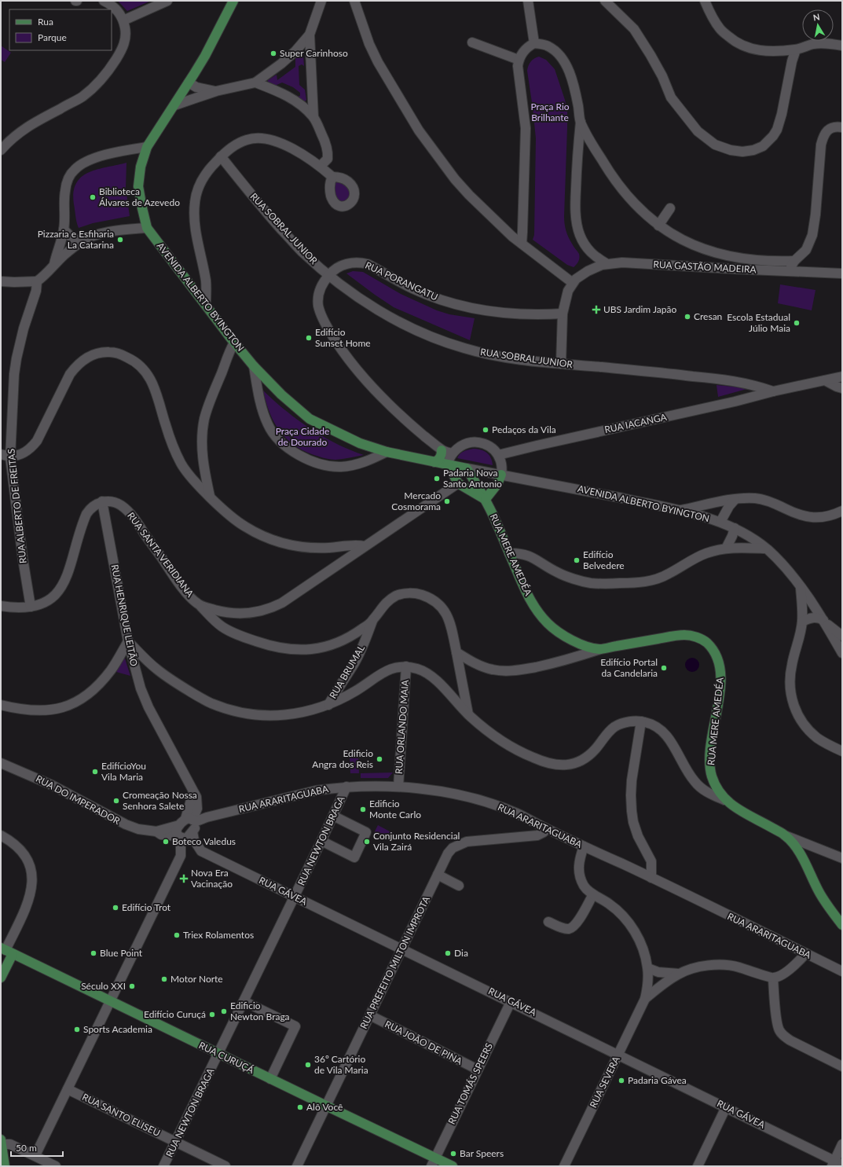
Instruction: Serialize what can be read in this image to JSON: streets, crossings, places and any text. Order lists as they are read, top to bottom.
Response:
{
  "streets": {
    "main road": ["AVENIDA ALBERTO BYINGTON", "RUA MERE AMEDÉA", "RUA CURUÇÁ"],
    "street": [
      "RUA SOBRAL JUNIOR",
      "RUA GASTÃO MADEIRA",
      "RUA PORANGATU",
      "RUA IACANGA",
      "RUA ALBERTO DE FREITAS",
      "RUA SANTA VERIDIANA",
      "RUA HENRIQUE LEITÃO",
      "RUA BRUMAL",
      "RUA ORLANDO MAIA",
      "RUA ARARITAGUABA",
      "RUA DO IMPERADOR",
      "RUA NEWTON BRAGA",
      "RUA GÁVEA",
      "RUA PREFEITO MILTON IMPROTA",
      "RUA JOÃO DE PINA",
      "RUA SEVERA",
      "RUA TOMÁS SPEERS",
      "RUA SANTO ELISEU"
    ]
  },
  "crossings": [
    ["RUA SOBRAL JUNIOR", "RUA PORANGATU"],
    ["RUA SOBRAL JUNIOR", "RUA IACANGA"],
    ["AVENIDA ALBERTO BYINGTON", "RUA MERE AMEDÉA"],
    ["RUA SANTA VERIDIANA", "RUA HENRIQUE LEITÃO"],
    ["RUA HENRIQUE LEITÃO", "RUA ARARITAGUABA"],
    ["RUA HENRIQUE LEITÃO", "RUA DO IMPERADOR"],
    ["RUA ORLANDO MAIA", "RUA ARARITAGUABA"],
    ["RUA ARARITAGUABA", "RUA DO IMPERADOR"],
    ["RUA ARARITAGUABA", "RUA NEWTON BRAGA"],
    ["RUA ARARITAGUABA", "RUA PREFEITO MILTON IMPROTA"],
    ["RUA NEWTON BRAGA", "RUA GÁVEA"],
    ["RUA NEWTON BRAGA", "RUA CURUÇÁ"],
    ["RUA NEWTON BRAGA", "RUA SANTO ELISEU"],
    ["RUA GÁVEA", "RUA PREFEITO MILTON IMPROTA"],
    ["RUA GÁVEA", "RUA SEVERA"],
    ["RUA GÁVEA", "RUA TOMÁS SPEERS"],
    ["RUA PREFEITO MILTON IMPROTA", "RUA JOÃO DE PINA"],
    ["RUA PREFEITO MILTON IMPROTA", "RUA CURUÇÁ"],
    ["RUA JOÃO DE PINA", "RUA TOMÁS SPEERS"],
    ["RUA CURUÇÁ", "RUA TOMÁS SPEERS"]
  ],
  "parks": ["Praça Rio Brilhante", "Praça Cidade de Dourado"],
  "places": {
    "other": [
      "Super Carinhoso",
      "Biblioteca Álvares de Azevedo",
      "Pizzaria e Esfiharia La Catarina",
      "Cresan",
      "Escola Estadual Júlio Maia",
      "Edifício Sunset Home",
      "Pedaços da Vila",
      "Padaria Nova Santo Antonio",
      "Mercado Cosmorama",
      "Edifício Belvedere",
      "Edifício Portal da Candelaria",
      "Edificio Angra dos Reis",
      "EdifícioYou Vila Maria",
      "Cromeação Nossa Senhora Salete",
      "Edificio Monte Carlo",
      "Boteco Valedus",
      "Conjunto Residencial Vila Zairá",
      "Edifício Trot",
      "Triex Rolamentos",
      "Blue Point",
      "Dia",
      "Motor Norte",
      "Século XXI",
      "Edificio Newton Braga",
      "Edifício Curuçá",
      "Sports Academia",
      "36º Cartório de Vila Maria",
      "Padaria Gávea",
      "Alô Você",
      "Bar Speers"
    ],
    "health": ["UBS Jardim Japão", "Nova Era Vacinação"]
  },
  "legend": ["Rua", "Parque"],
  "scale_bar": "50 m",
  "north": "top"
}
